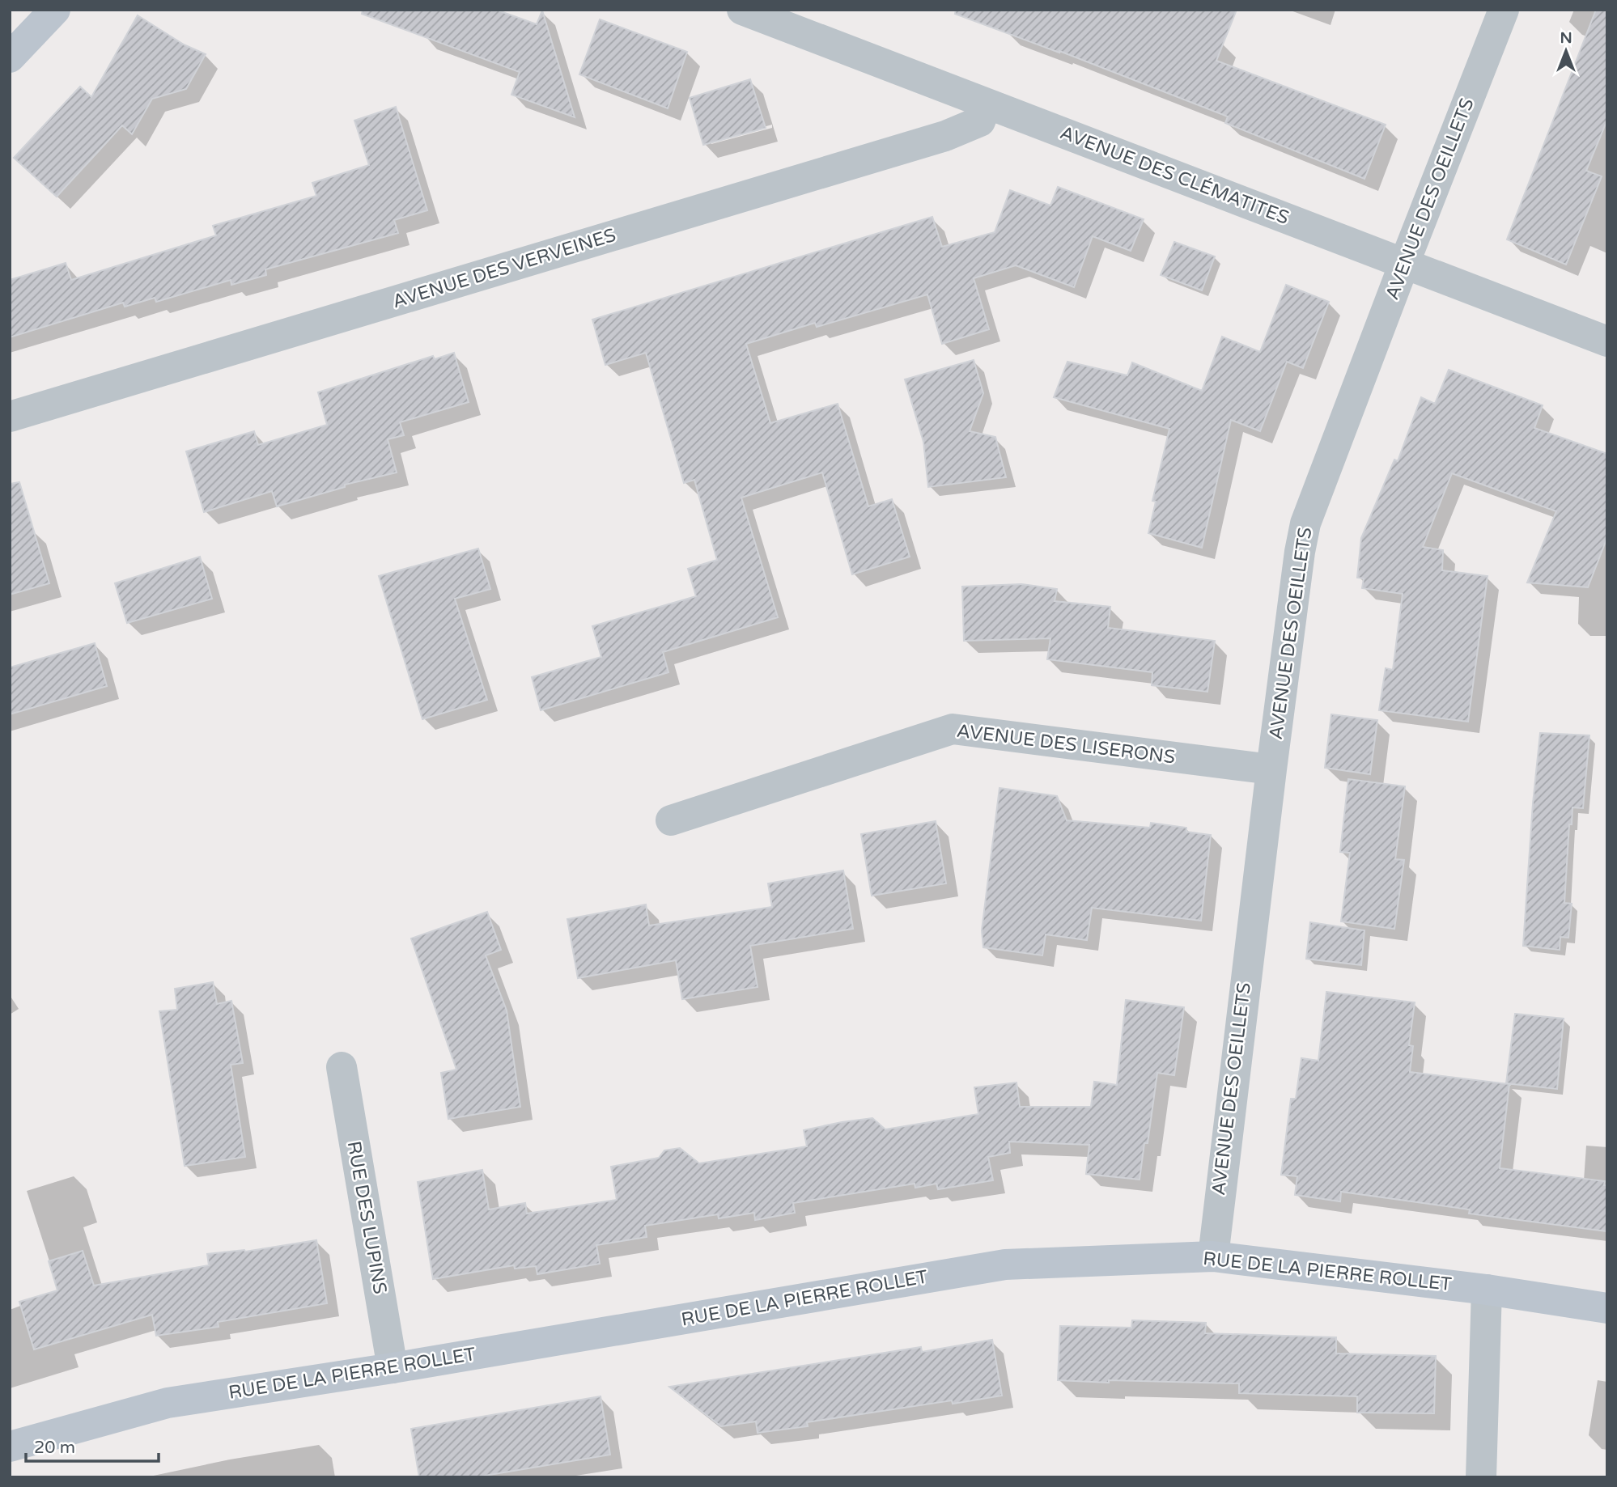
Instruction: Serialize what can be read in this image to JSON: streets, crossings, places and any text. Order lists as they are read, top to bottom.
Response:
{
  "streets": {
    "street": [
      "AVENUE DES CLÉMATITES",
      "AVENUE DES OEILLETS",
      "AVENUE DES VERVEINES",
      "AVENUE DES LISERONS",
      "RUE DES LUPINS",
      "RUE DE LA PIERRE ROLLET"
    ]
  },
  "crossings": [
    ["AVENUE DES CLÉMATITES", "AVENUE DES OEILLETS"],
    ["AVENUE DES CLÉMATITES", "AVENUE DES VERVEINES"],
    ["AVENUE DES OEILLETS", "AVENUE DES LISERONS"],
    ["AVENUE DES OEILLETS", "RUE DE LA PIERRE ROLLET"],
    ["RUE DES LUPINS", "RUE DE LA PIERRE ROLLET"]
  ],
  "scale_bar": "20 m",
  "north": "top"
}
